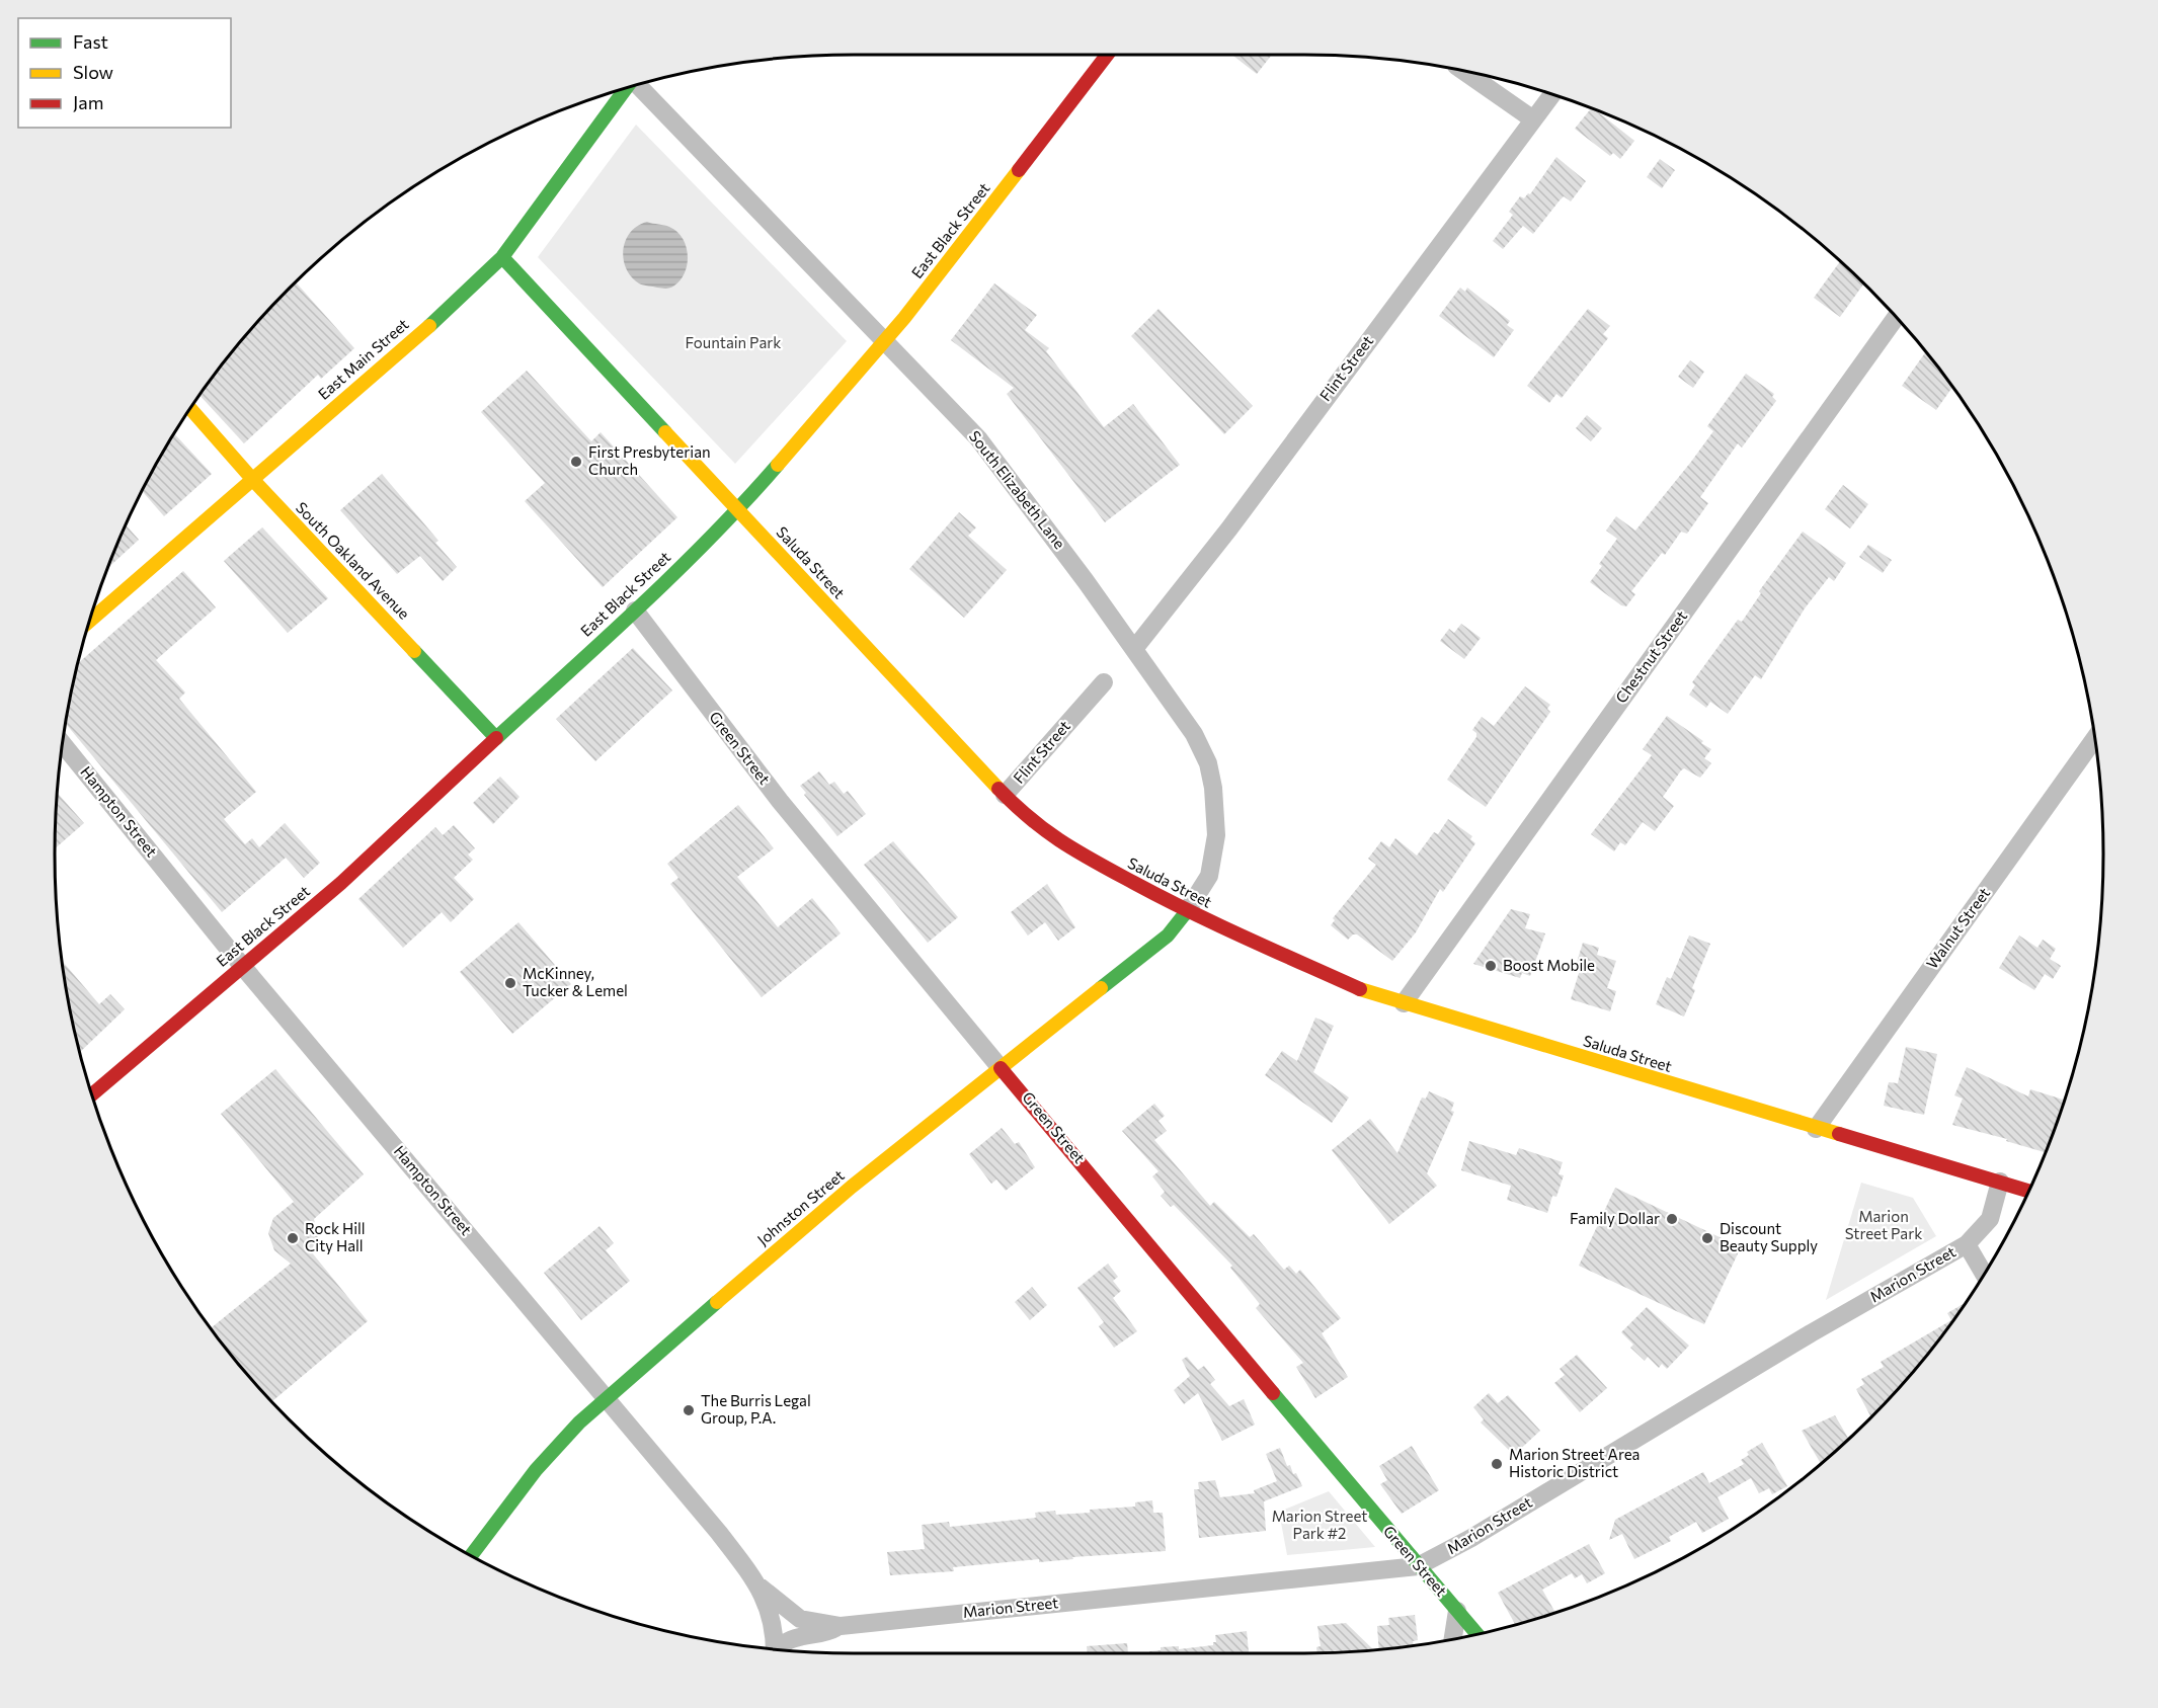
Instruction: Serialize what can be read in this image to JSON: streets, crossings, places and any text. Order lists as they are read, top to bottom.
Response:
{
  "streets": {
    "main road": [
      "East Black Street",
      "East Main Street",
      "South Oakland Avenue",
      "Saluda Street",
      "Green Street",
      "Johnston Street"
    ],
    "street": [
      "Flint Street",
      "South Elizabeth Lane",
      "Chestnut Street",
      "Hampton Street",
      "Walnut Street",
      "Marion Street"
    ]
  },
  "crossings": [
    ["East Black Street", "South Elizabeth Lane"],
    ["East Black Street", "South Oakland Avenue"],
    ["East Black Street", "Saluda Street"],
    ["East Black Street", "Green Street"],
    ["East Black Street", "Hampton Street"],
    ["East Main Street", "South Oakland Avenue"],
    ["East Main Street", "Saluda Street"],
    ["Flint Street", "South Elizabeth Lane"],
    ["Flint Street", "Saluda Street"],
    ["South Elizabeth Lane", "Saluda Street"],
    ["South Elizabeth Lane", "Johnston Street"],
    ["Saluda Street", "Chestnut Street"],
    ["Saluda Street", "Walnut Street"],
    ["Saluda Street", "Johnston Street"],
    ["Saluda Street", "Marion Street"],
    ["Green Street", "Johnston Street"],
    ["Green Street", "Marion Street"],
    ["Hampton Street", "Johnston Street"],
    ["Hampton Street", "Marion Street"]
  ],
  "parks": ["Fountain Park", "Marion Street Park", "Marion Street Park #2"],
  "places": [
    "First Presbyterian Church",
    "Boost Mobile",
    "McKinney, Tucker & Lemel",
    "Family Dollar",
    "Rock Hill City Hall",
    "Discount Beauty Supply",
    "The Burris Legal Group, P.A.",
    "Marion Street Area Historic District"
  ],
  "legend": ["Fast", "Slow", "Jam"]
}
